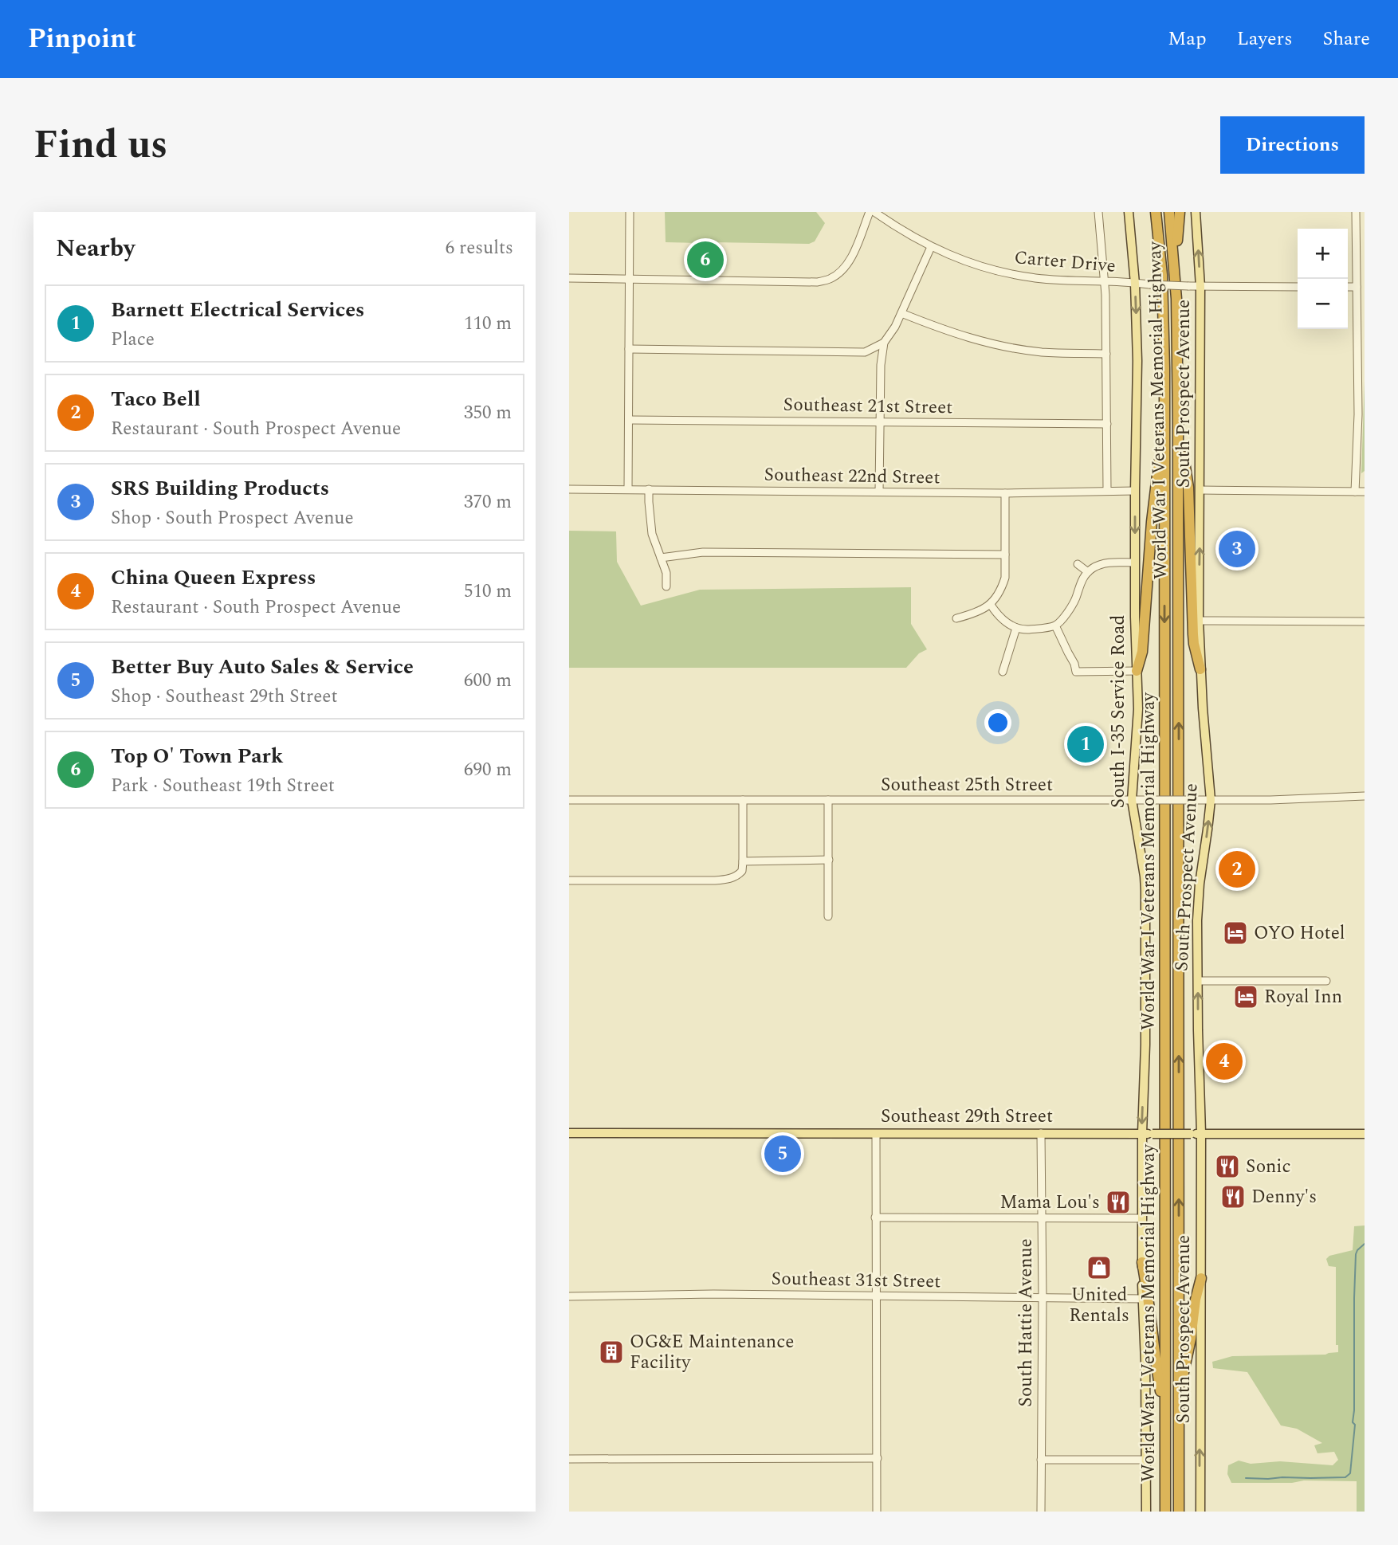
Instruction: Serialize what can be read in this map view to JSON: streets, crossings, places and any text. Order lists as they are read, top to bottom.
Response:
{
  "streets": {
    "highway": ["World War I Veterans Memorial Highway"],
    "main road": ["South Prospect Avenue", "South I-35 Service Road", "Southeast 29th Street"],
    "street": [
      "Carter Drive",
      "Southeast 21st Street",
      "Southeast 22nd Street",
      "Southeast 25th Street",
      "Southeast 31st Street",
      "South Hattie Avenue"
    ]
  },
  "crossings": [
    ["Carter Drive", "South Prospect Avenue"],
    ["Carter Drive", "South I-35 Service Road"],
    ["South Prospect Avenue", "Southeast 25th Street"],
    ["South Prospect Avenue", "Southeast 29th Street"],
    ["Southeast 22nd Street", "South I-35 Service Road"],
    ["South I-35 Service Road", "Southeast 25th Street"],
    ["South I-35 Service Road", "Southeast 29th Street"],
    ["South I-35 Service Road", "Southeast 31st Street"],
    ["Southeast 29th Street", "South Hattie Avenue"],
    ["Southeast 31st Street", "South Hattie Avenue"]
  ],
  "one_way": ["South Prospect Avenue", "South I-35 Service Road"],
  "places": {
    "hotel": ["OYO Hotel", "Royal Inn"],
    "restaurant": ["Sonic", "Denny's", "Mama Lou's"],
    "shop": ["United Rentals"],
    "building": ["OG&E Maintenance Facility"]
  },
  "page": {
    "header": "Pinpoint",
    "nav": ["Map", "Layers", "Share"],
    "title": "Find us",
    "buttons": "Directions",
    "heading": ["Nearby", "6 results"],
    "map_buttons": ["+", "−"],
    "pins": [
      "6",
      "3",
      "1",
      "2",
      "4",
      "5"
    ],
    "list": [
      {
        "mark": "1",
        "name": "Barnett Electrical Services",
        "note": "Place",
        "value": "110 m"
      },
      {
        "mark": "2",
        "name": "Taco Bell",
        "note": "Restaurant · South Prospect Avenue",
        "value": "350 m"
      },
      {
        "mark": "3",
        "name": "SRS Building Products",
        "note": "Shop · South Prospect Avenue",
        "value": "370 m"
      },
      {
        "mark": "4",
        "name": "China Queen Express",
        "note": "Restaurant · South Prospect Avenue",
        "value": "510 m"
      },
      {
        "mark": "5",
        "name": "Better Buy Auto Sales & Service",
        "note": "Shop · Southeast 29th Street",
        "value": "600 m"
      },
      {
        "mark": "6",
        "name": "Top O' Town Park",
        "note": "Park · Southeast 19th Street",
        "value": "690 m"
      }
    ]
  }
}
